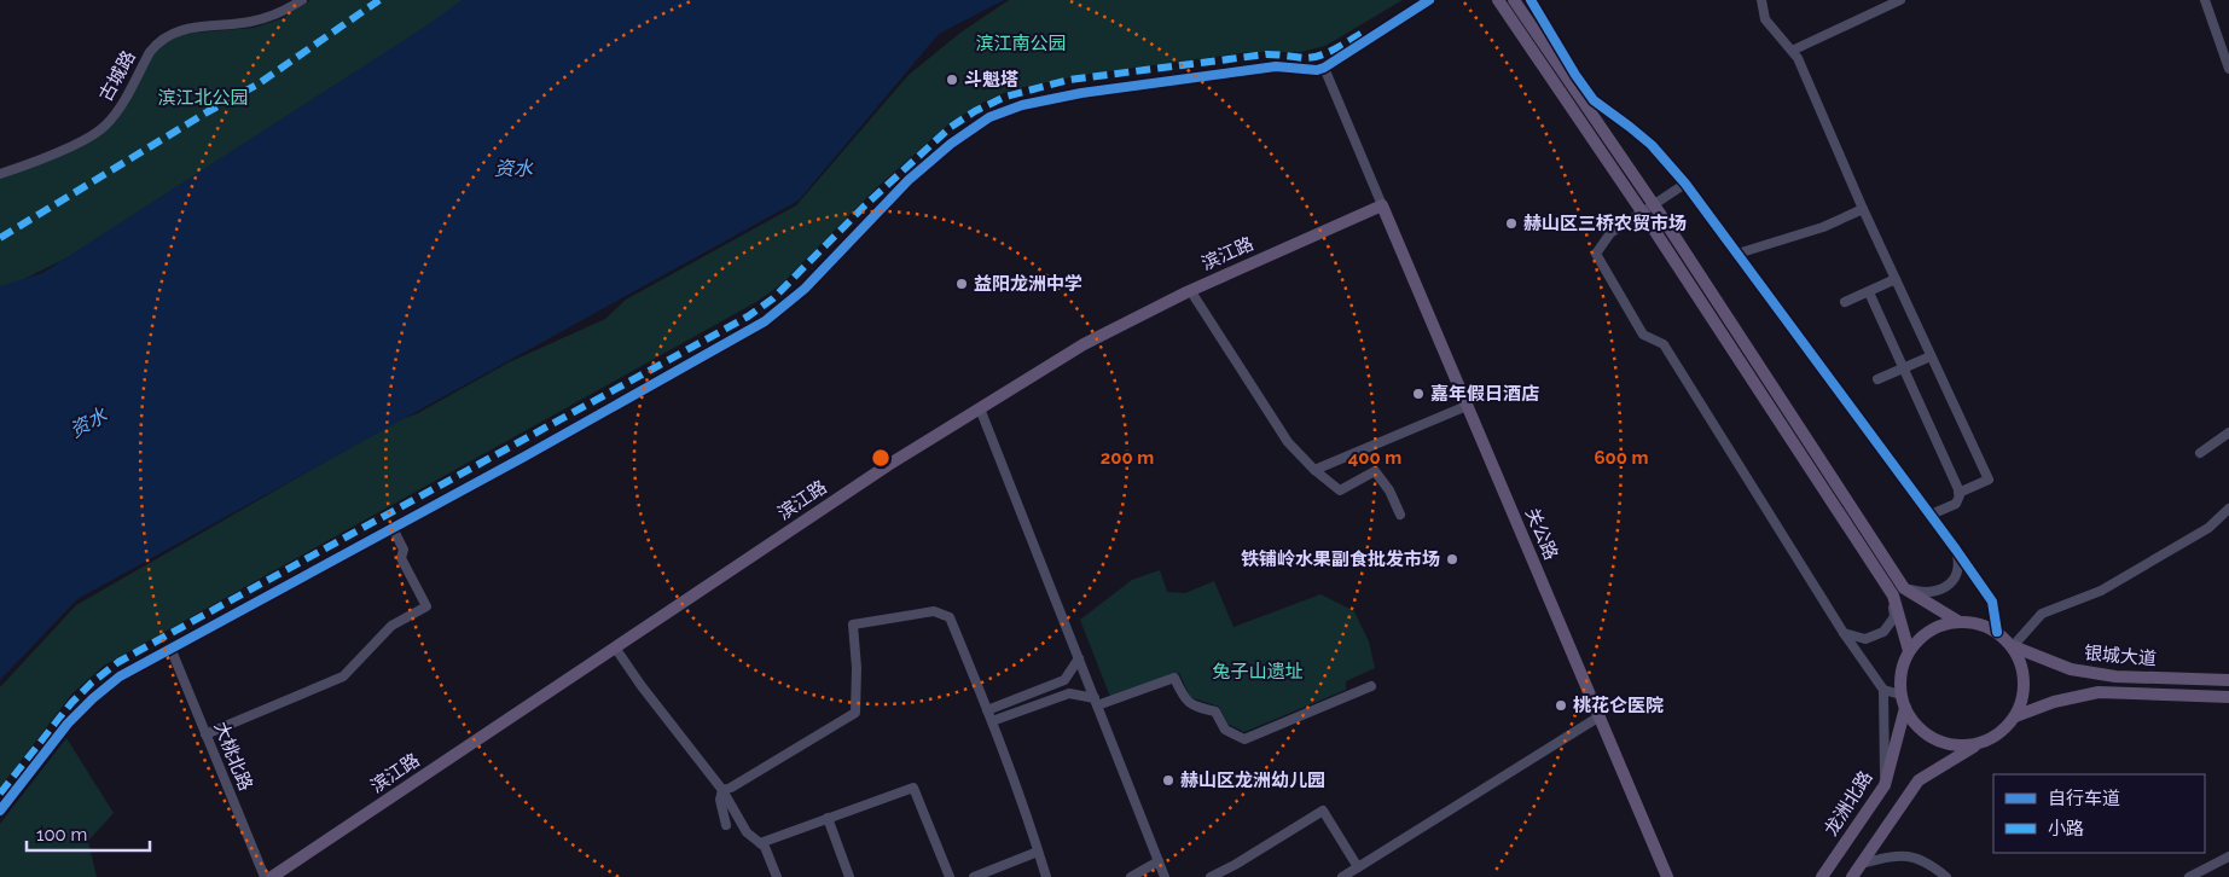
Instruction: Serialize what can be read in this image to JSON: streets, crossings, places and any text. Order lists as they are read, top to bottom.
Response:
{
  "streets": {
    "main road": [
      "滨江路",
      "关公路",
      "银城大道",
      "龙洲北路"
    ],
    "street": ["古城路", "大桃北路"]
  },
  "crossings": [
    ["滨江路", "关公路"],
    ["银城大道", "龙洲北路"]
  ],
  "water": ["资水"],
  "parks": ["滨江南公园", "滨江北公园", "兔子山遗址"],
  "places": [
    "斗魁塔",
    "赫山区三桥农贸市场",
    "益阳龙洲中学",
    "嘉年假日酒店",
    "铁铺岭水果副食批发市场",
    "桃花仑医院",
    "赫山区龙洲幼儿园"
  ],
  "legend": ["自行车道", "小路"],
  "scale_bar": "100 m",
  "rings": ["200 m", "400 m", "600 m"]
}
